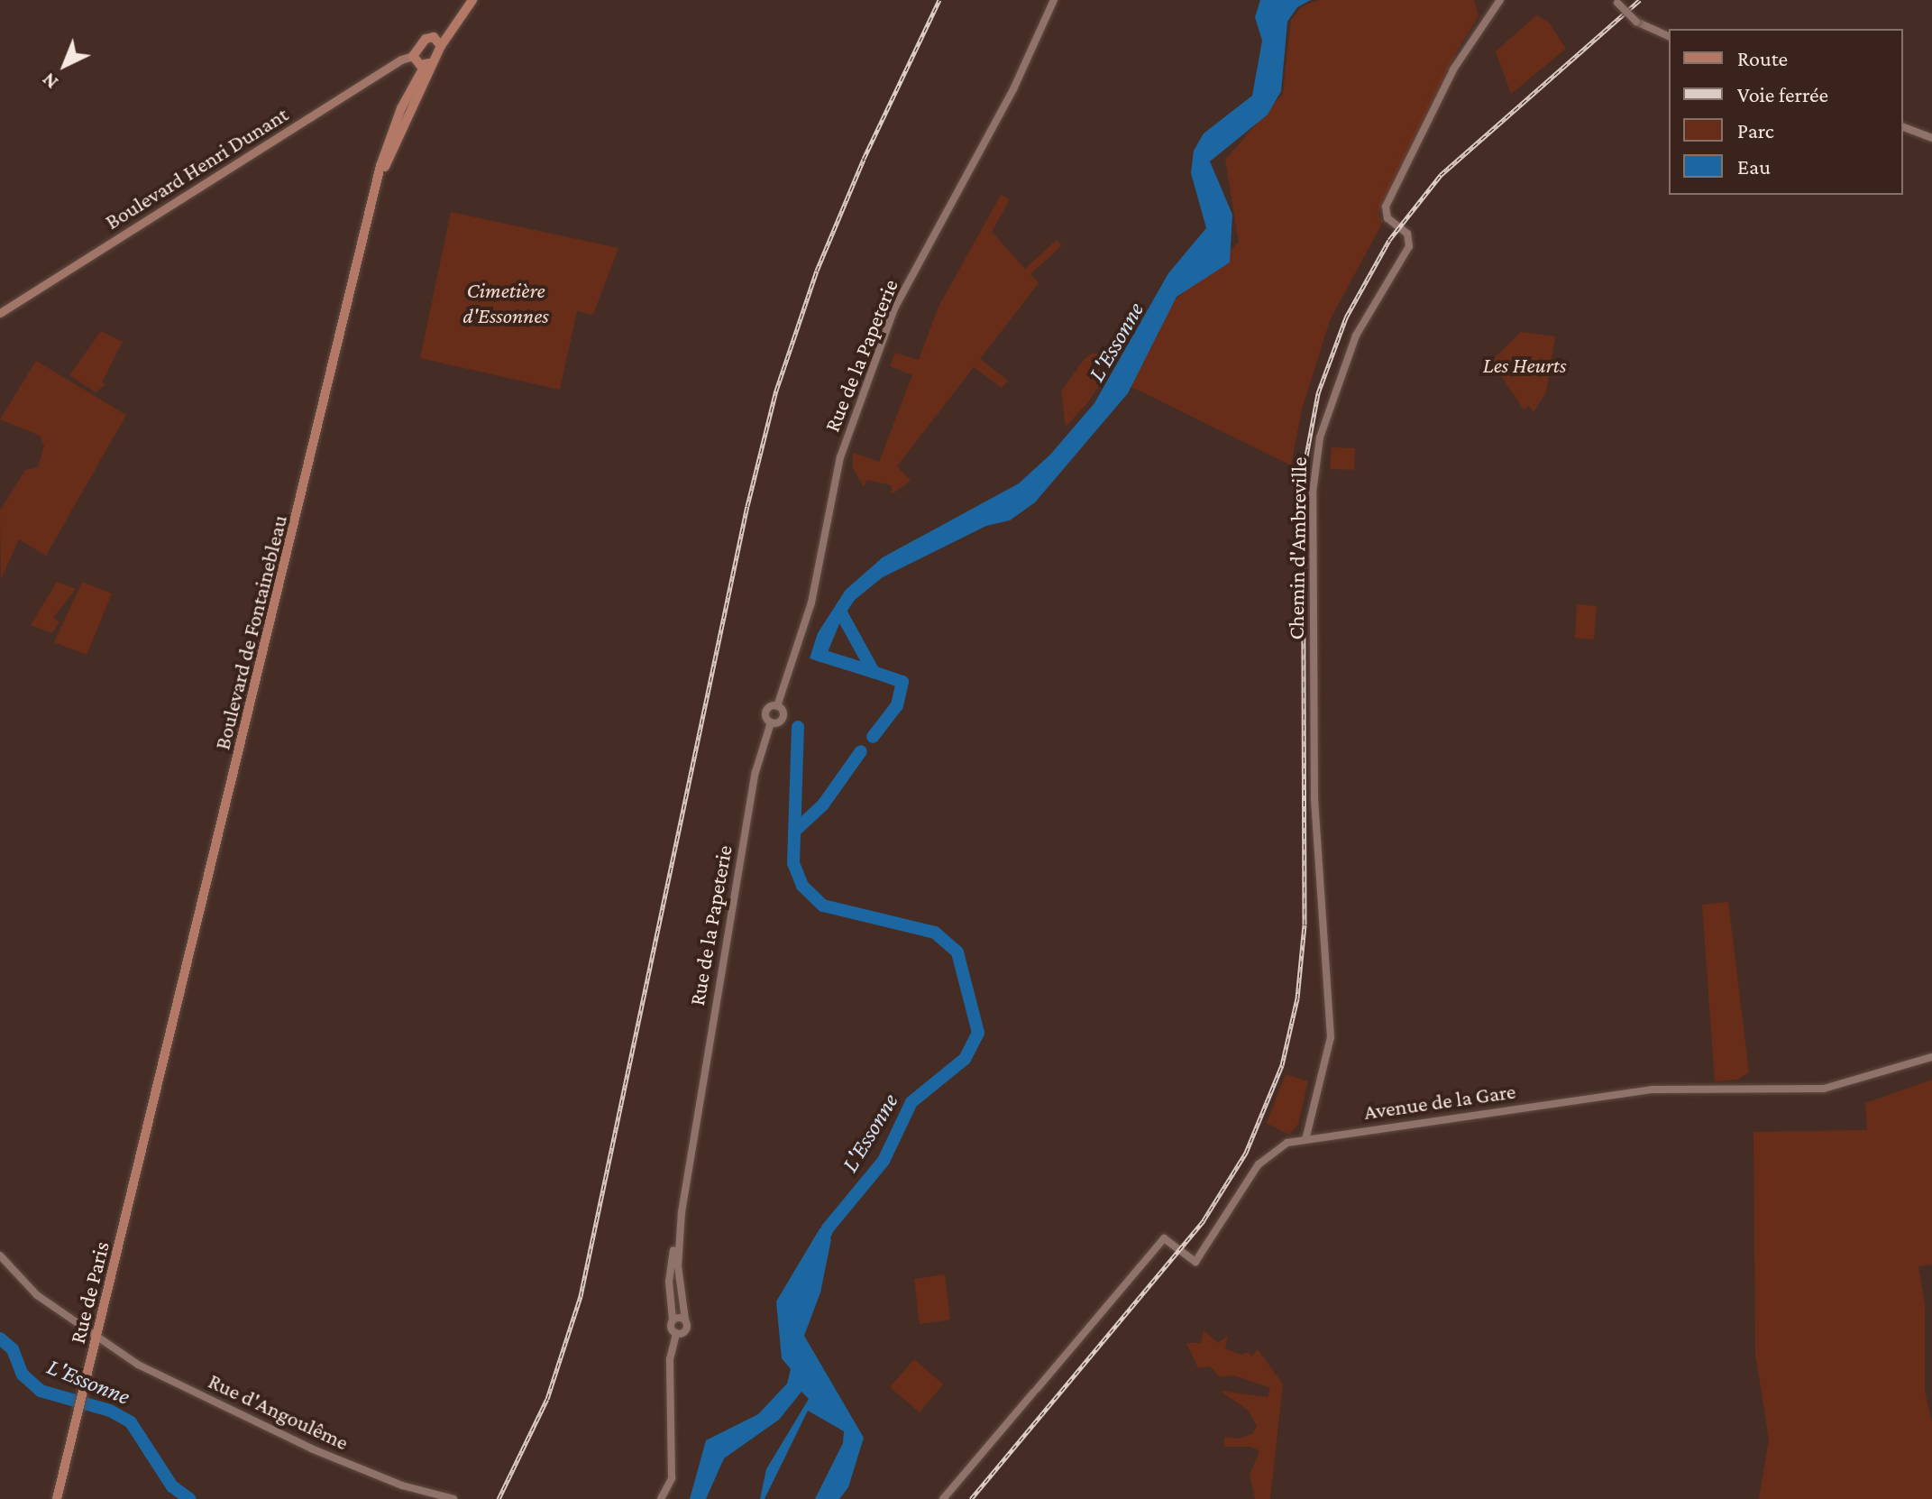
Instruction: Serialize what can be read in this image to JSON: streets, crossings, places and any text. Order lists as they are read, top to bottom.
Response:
{
  "streets": {
    "main road": ["Boulevard Henri Dunant", "Boulevard de Fontainebleau", "Rue de Paris"],
    "street": [
      "Rue de la Papeterie",
      "Chemin d'Ambreville",
      "Avenue de la Gare",
      "Rue d'Angoulême"
    ]
  },
  "crossings": [
    ["Chemin d'Ambreville", "Avenue de la Gare"],
    ["Boulevard de Fontainebleau", "Rue de Paris"],
    ["Rue de Paris", "Rue d'Angoulême"]
  ],
  "water": ["L'Essonne"],
  "parks": ["Cimetière d'Essonnes", "Les Heurts"],
  "legend": [
    "Route",
    "Voie ferrée",
    "Parc",
    "Eau"
  ],
  "north": "bottom left"
}
